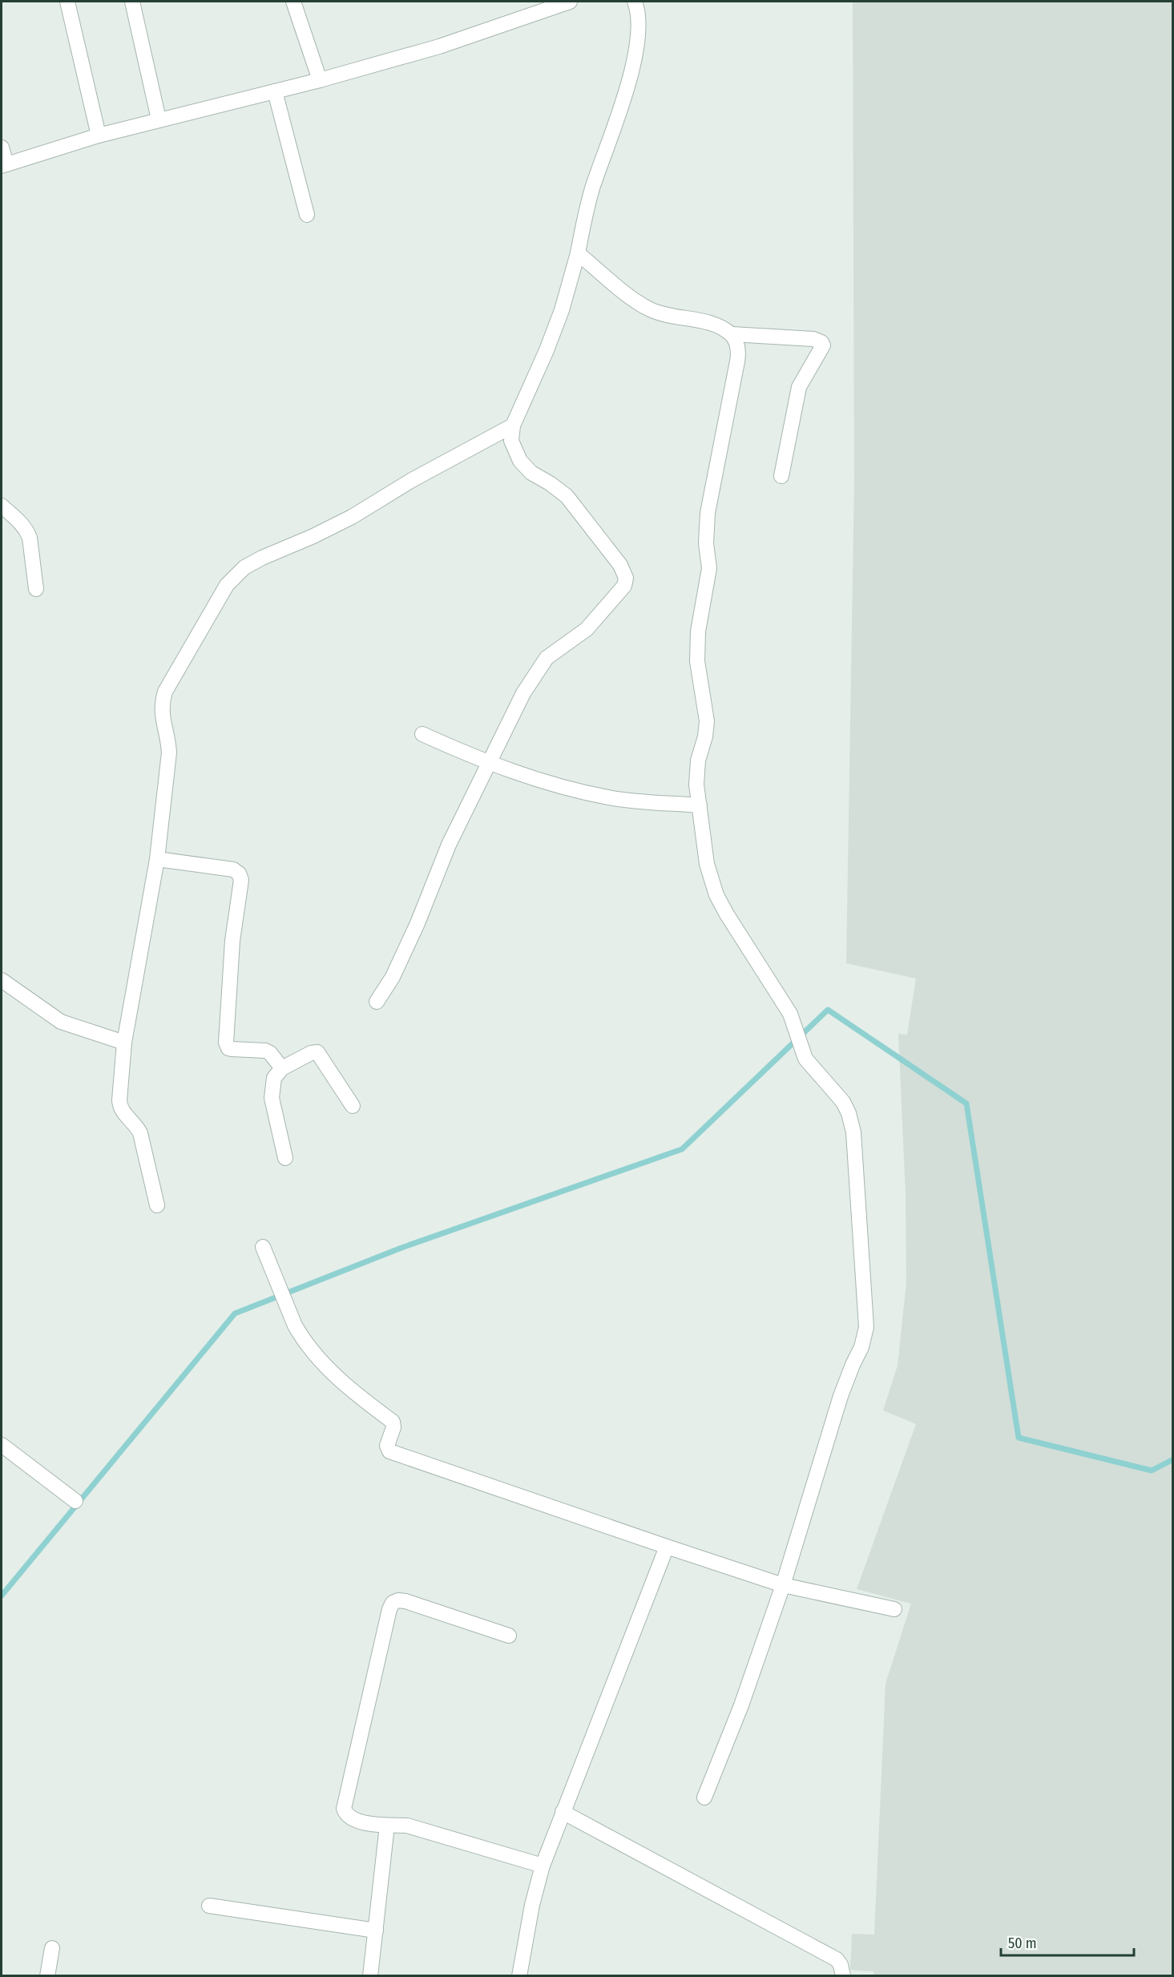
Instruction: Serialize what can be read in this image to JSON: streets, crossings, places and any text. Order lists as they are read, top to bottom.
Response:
{
  "scale_bar": "50 m"
}
